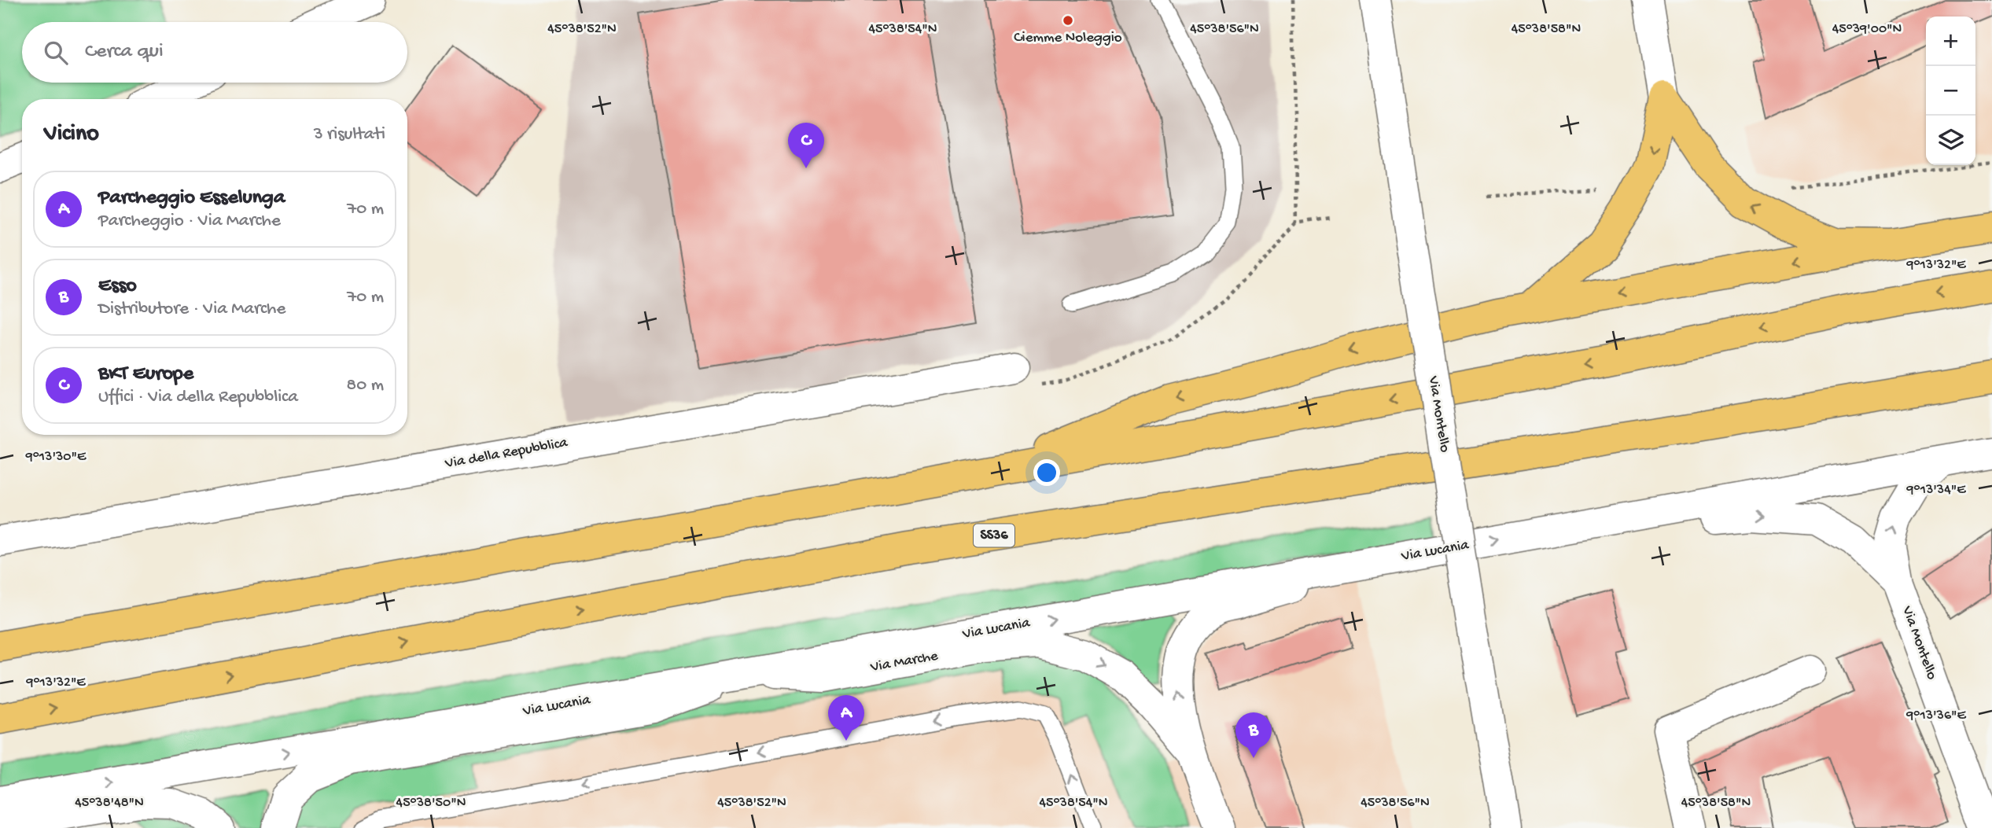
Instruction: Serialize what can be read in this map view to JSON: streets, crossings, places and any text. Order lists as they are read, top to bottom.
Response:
{
  "streets": {
    "highway": ["SS36"],
    "street": [
      "Via Montello",
      "Via della Repubblica",
      "Via Lucania",
      "Via Marche"
    ]
  },
  "crossings": [
    ["Via Montello", "Via Lucania"],
    ["Via Lucania", "Via Marche"]
  ],
  "places": ["Ciemme Noleggio"],
  "page": {
    "map_buttons": ["+", "−"],
    "search": "Cerca qui",
    "heading": ["Vicino", "3 risultati"],
    "pins": ["C", "A", "B"],
    "list": [
      {
        "mark": "A",
        "name": "Parcheggio Esselunga",
        "note": "Parcheggio · Via Marche",
        "value": "70 m"
      },
      {
        "mark": "B",
        "name": "Esso",
        "note": "Distributore · Via Marche",
        "value": "70 m"
      },
      {
        "mark": "C",
        "name": "BKT Europe",
        "note": "Uffici · Via della Repubblica",
        "value": "80 m"
      }
    ]
  },
  "coordinates": [
    "45°38'52\"N",
    "45°38'54\"N",
    "45°38'56\"N",
    "45°38'58\"N",
    "45°39'00\"N",
    "9°13'32\"E",
    "9°13'30\"E",
    "9°13'34\"E",
    "9°13'36\"E",
    "45°38'48\"N",
    "45°38'50\"N"
  ]
}
